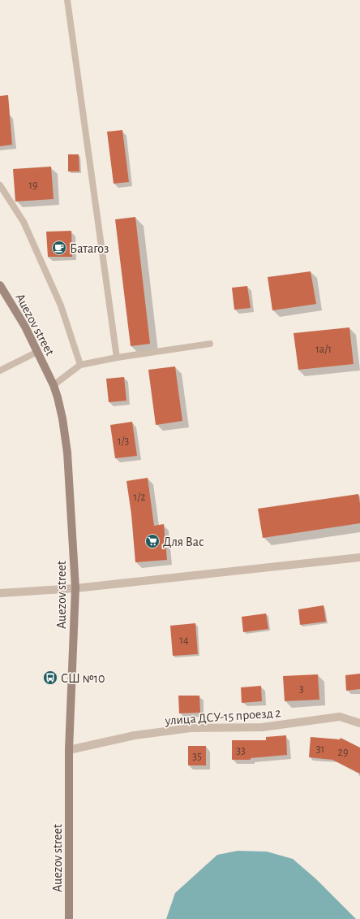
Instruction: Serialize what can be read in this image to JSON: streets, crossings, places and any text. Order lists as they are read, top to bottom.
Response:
{
  "streets": {
    "main road": ["Auezov street"],
    "street": ["улица ДСУ-15 проезд 2"]
  },
  "crossings": [
    ["Auezov street", "улица ДСУ-15 проезд 2"]
  ],
  "places": {
    "cafe": ["Батагоз"],
    "supermarket": ["Для Вас"],
    "bus stop": ["СШ №10"]
  },
  "house_numbers": [
    "19",
    "1а/1",
    "1/3",
    "1/2",
    "14",
    "3",
    "31",
    "33",
    "29",
    "35"
  ]
}
